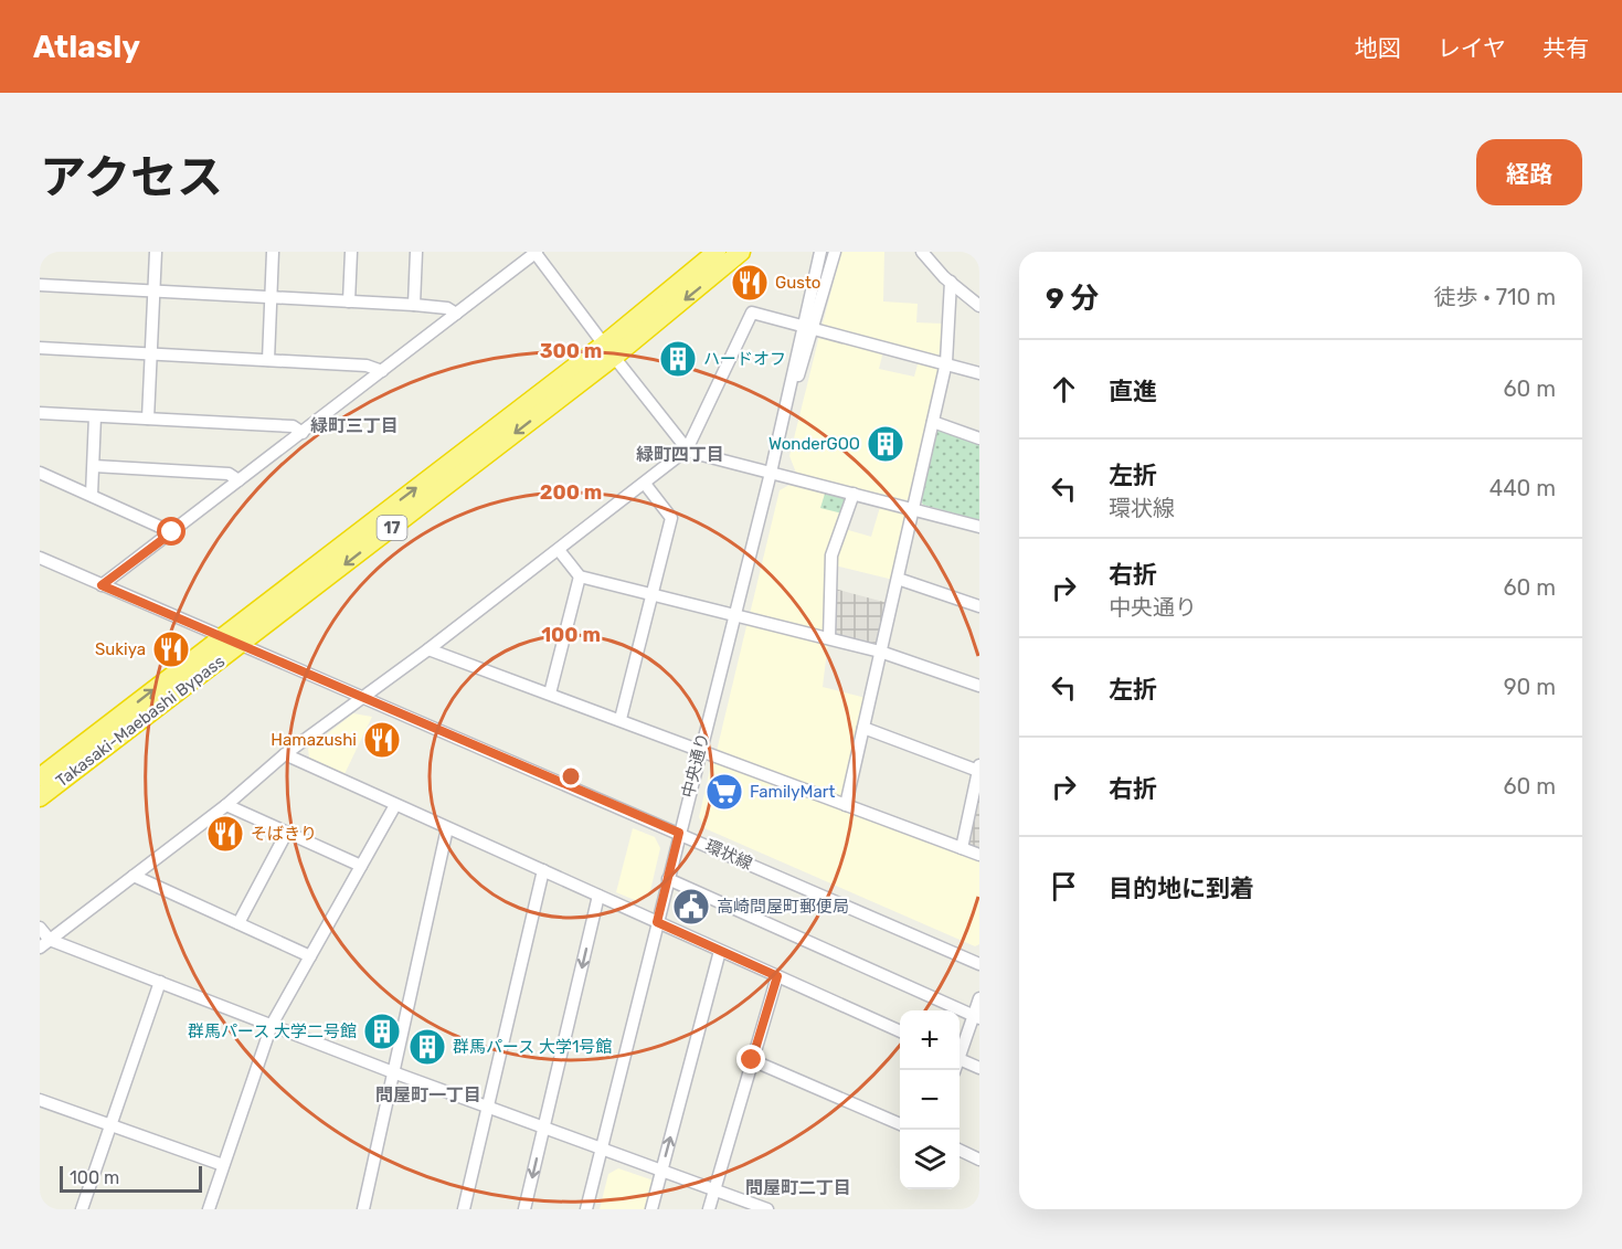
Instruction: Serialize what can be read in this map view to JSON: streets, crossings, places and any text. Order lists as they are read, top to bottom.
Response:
{
  "streets": {
    "highway": ["17", "Takasaki-Maebashi Bypass"],
    "street": ["中央通り", "環状線"]
  },
  "crossings": [
    ["Takasaki-Maebashi Bypass", "環状線"],
    ["中央通り", "環状線"]
  ],
  "districts": [
    "緑町三丁目",
    "緑町四丁目",
    "問屋町一丁目",
    "問屋町二丁目"
  ],
  "places": {
    "restaurant": [
      "Gusto",
      "Sukiya",
      "Hamazushi",
      "そばきり"
    ],
    "building": [
      "ハードオフ",
      "WonderGOO",
      "群馬パース 大学二号館",
      "群馬パース 大学1号館"
    ],
    "supermarket": ["FamilyMart"],
    "public building": ["高崎問屋町郵便局"]
  },
  "scale_bar": "100 m",
  "page": {
    "header": "Atlasly",
    "nav": ["地図", "レイヤ", "共有"],
    "title": "アクセス",
    "buttons": "経路",
    "heading": ["9 分", "徒歩 · 710 m"],
    "list": [
      ["直進", "60 m"],
      ["左折", "環状線", "440 m"],
      ["右折", "中央通り", "60 m"],
      ["左折", "90 m"],
      ["右折", "60 m"],
      "目的地に到着"
    ],
    "map_buttons": ["+", "−"],
    "scale": "100 m"
  },
  "rings": ["300 m", "200 m", "100 m"]
}
